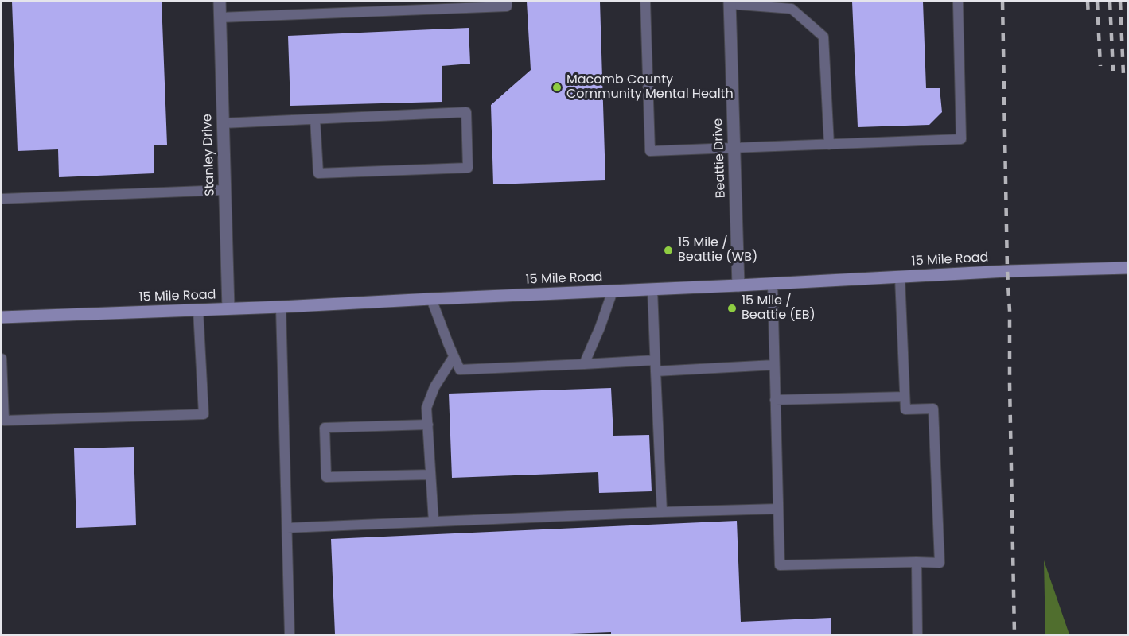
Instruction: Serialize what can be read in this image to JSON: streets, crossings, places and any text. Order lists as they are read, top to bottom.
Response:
{
  "streets": {
    "main road": ["15 Mile Road"],
    "street": ["Stanley Drive", "Beattie Drive"]
  },
  "crossings": [
    ["Stanley Drive", "15 Mile Road"],
    ["Beattie Drive", "15 Mile Road"]
  ],
  "places": ["Macomb County Community Mental Health", "15 Mile / Beattie (WB)", "15 Mile / Beattie (EB)"]
}
